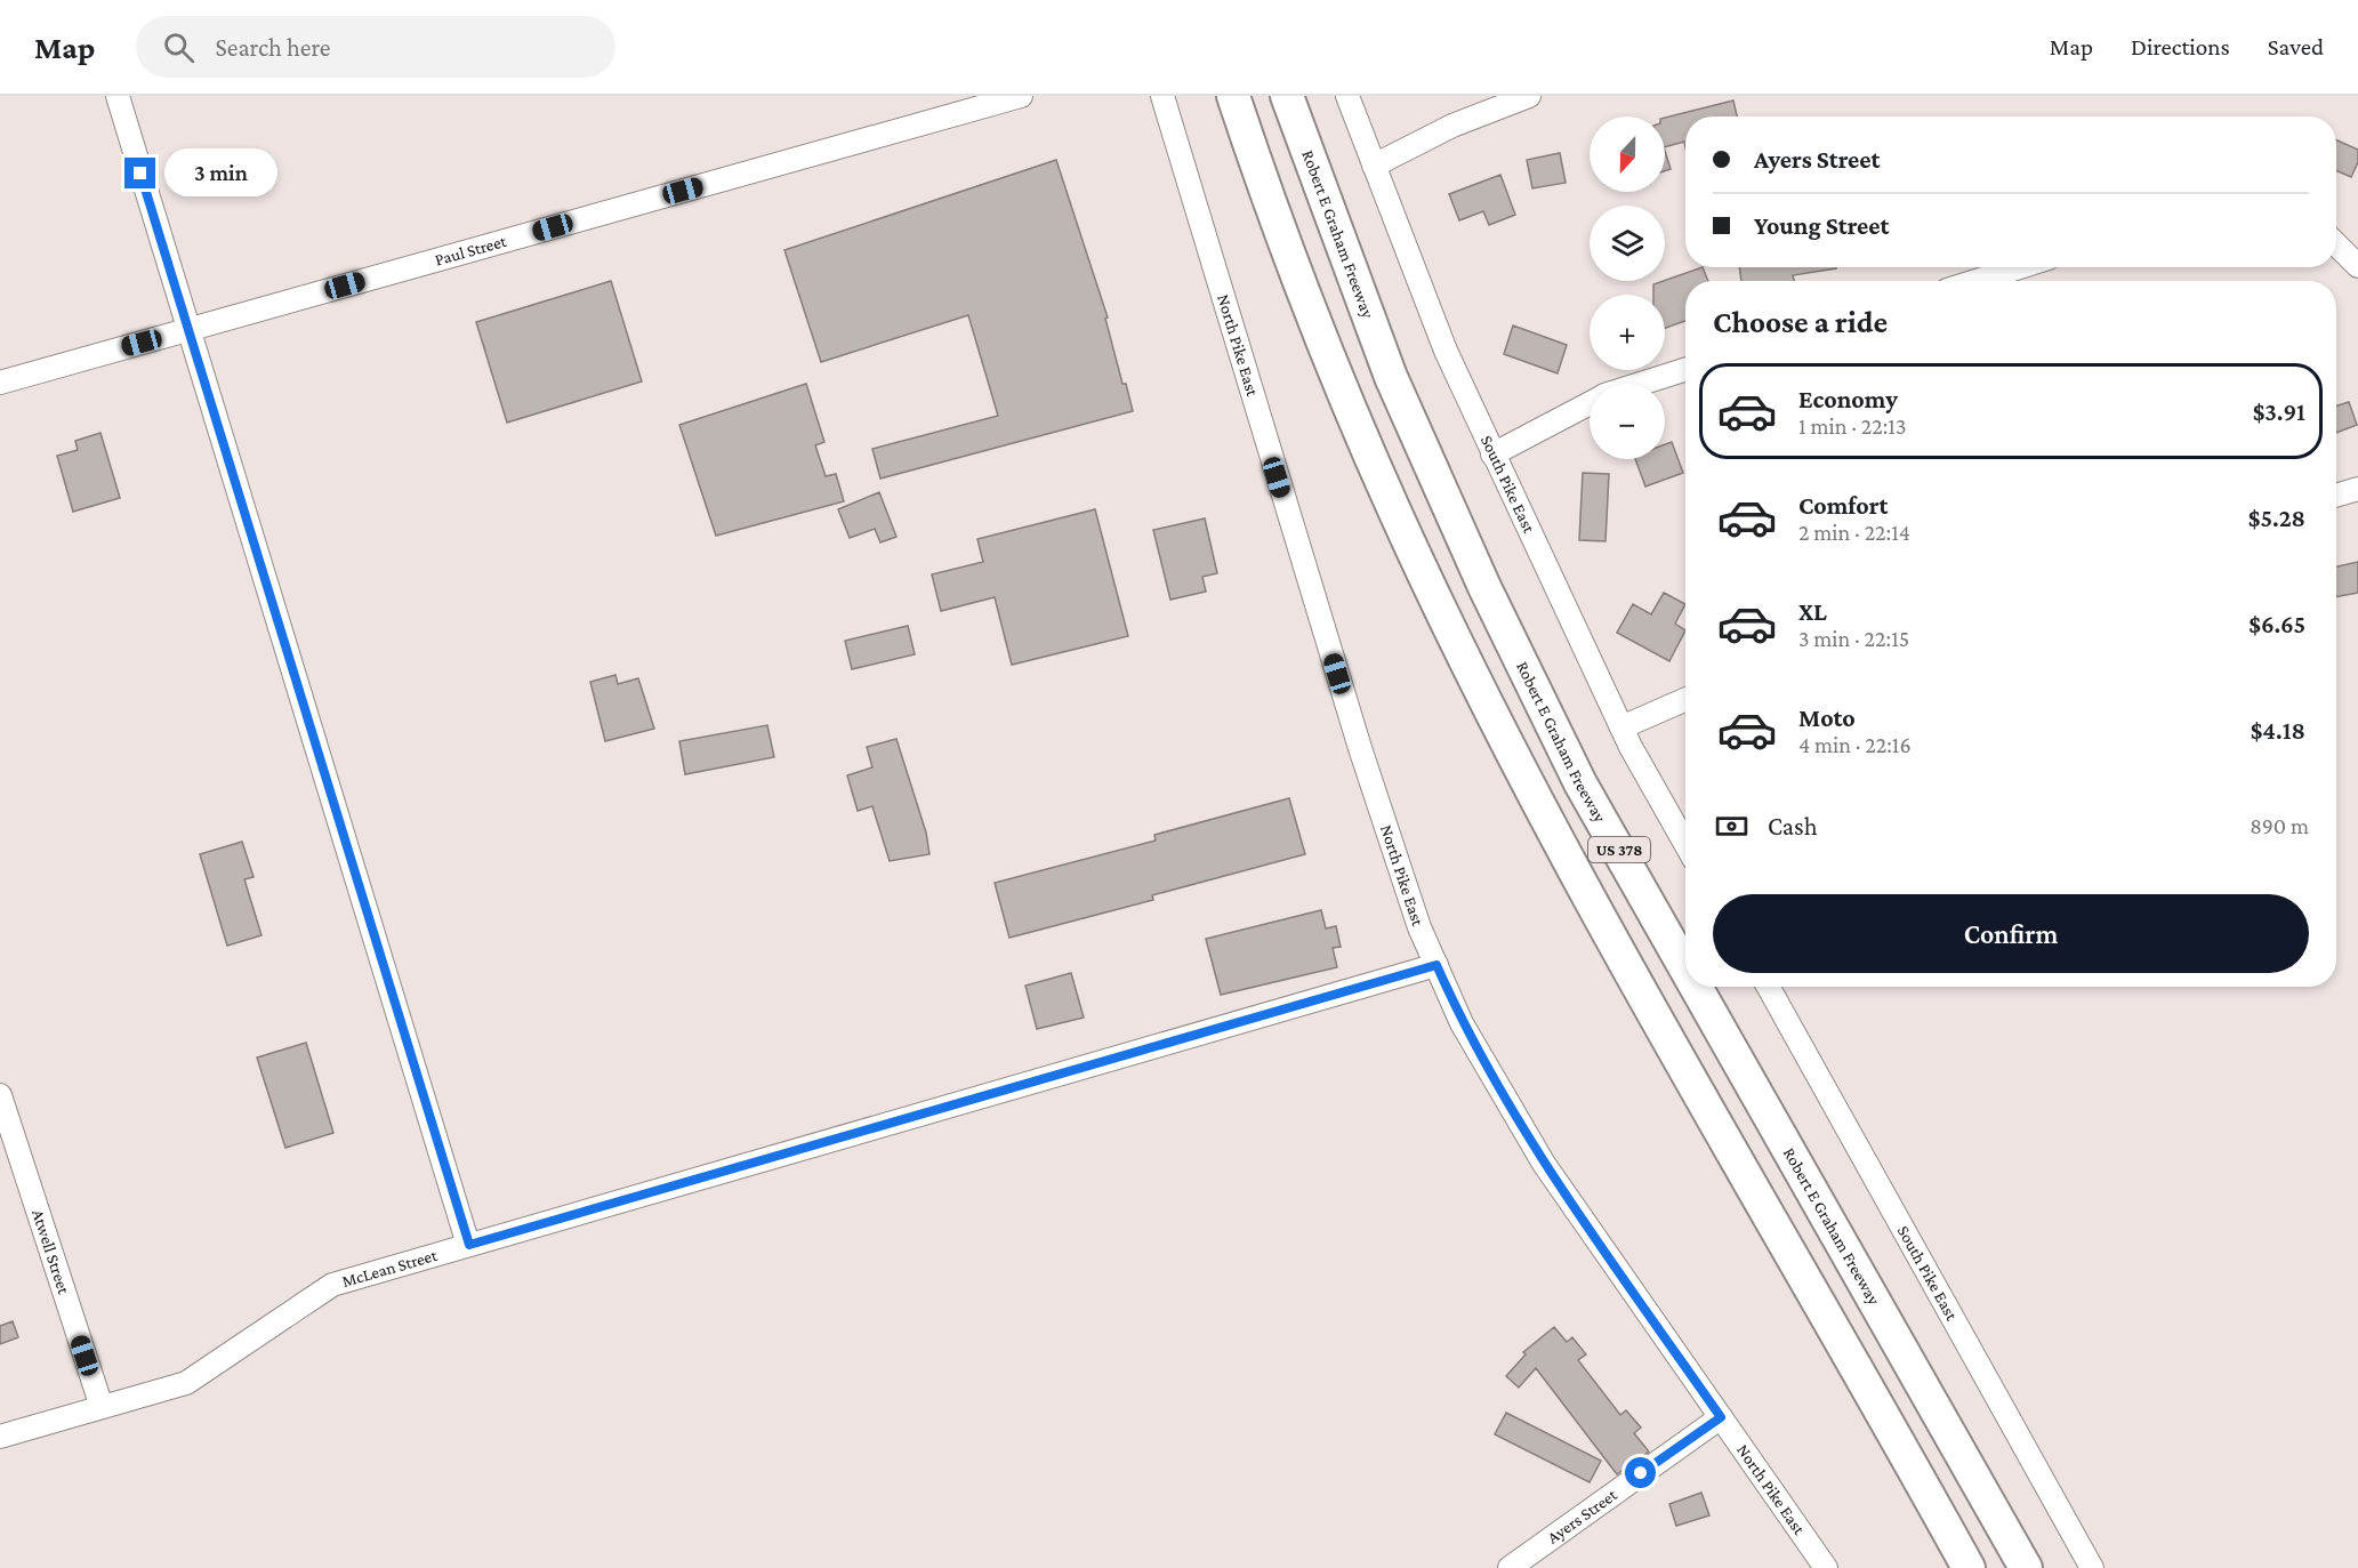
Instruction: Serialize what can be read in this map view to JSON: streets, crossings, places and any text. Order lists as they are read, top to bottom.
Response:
{
  "streets": {
    "highway": ["Robert E Graham Freeway", "US 378"],
    "street": [
      "Paul Street",
      "North Pike East",
      "South Pike East",
      "Atwell Street",
      "McLean Street",
      "Ayers Street"
    ]
  },
  "crossings": [
    ["North Pike East", "McLean Street"],
    ["North Pike East", "Ayers Street"],
    ["Atwell Street", "McLean Street"]
  ],
  "north": "bottom",
  "page": {
    "header": "Map",
    "search": "Search here",
    "nav": ["Map", "Directions", "Saved"],
    "map_buttons": ["+", "−"],
    "banner": ["Ayers Street", "Young Street"],
    "bubble": "3 min",
    "heading": "Choose a ride",
    "list": [
      {
        "name": "Economy",
        "note": "1 min · 22:13",
        "value": "$3.91"
      },
      {
        "name": "Comfort",
        "note": "2 min · 22:14",
        "value": "$5.28"
      },
      {
        "name": "XL",
        "note": "3 min · 22:15",
        "value": "$6.65"
      },
      {
        "name": "Moto",
        "note": "4 min · 22:16",
        "value": "$4.18"
      }
    ],
    "pay": ["Cash", "890 m"],
    "buttons": "Confirm"
  }
}
